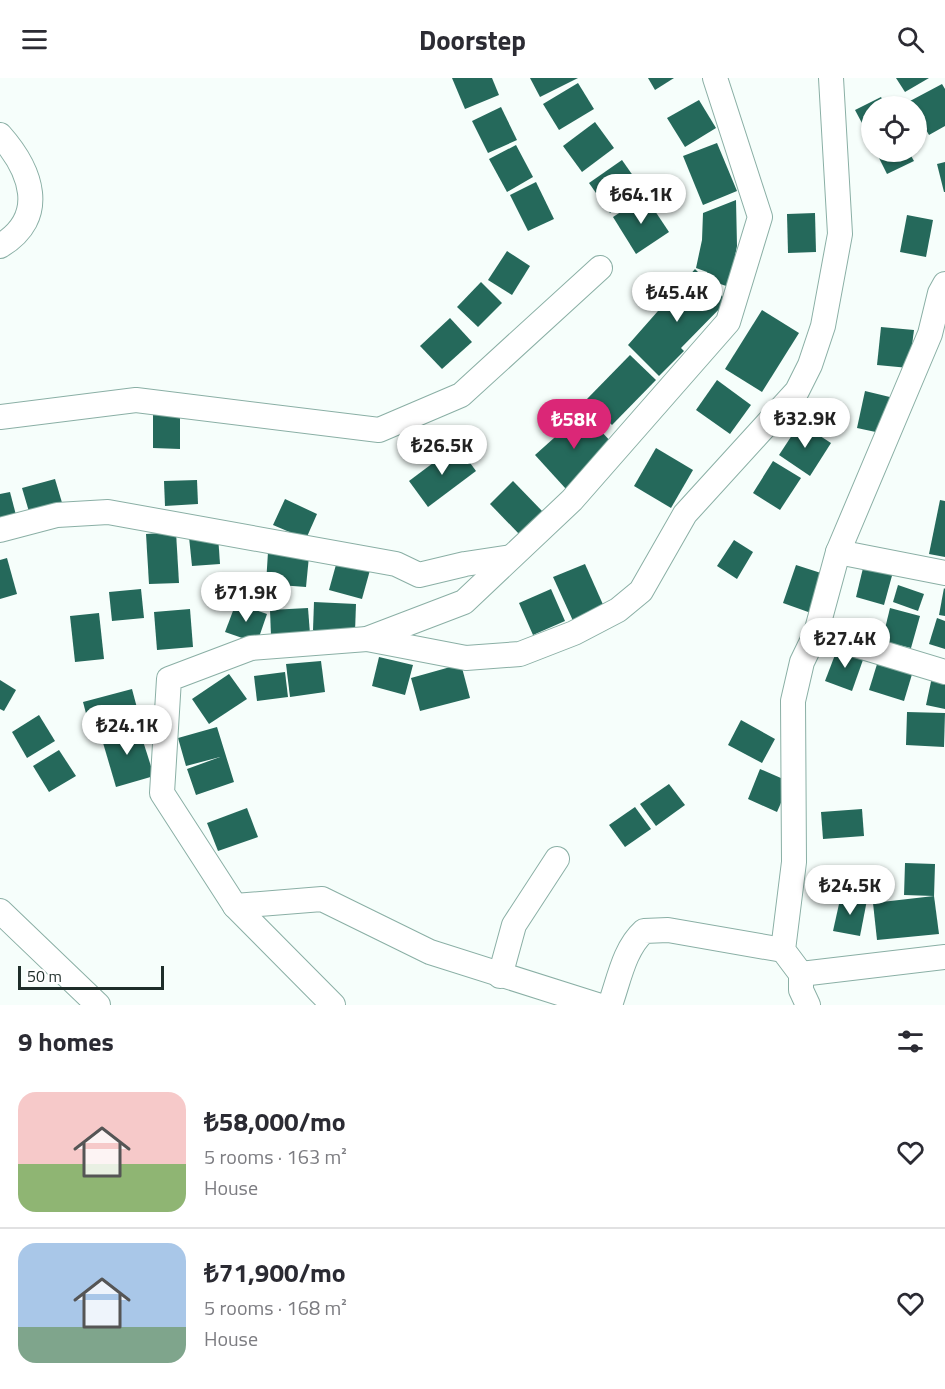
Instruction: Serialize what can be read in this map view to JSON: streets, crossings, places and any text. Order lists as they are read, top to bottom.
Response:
{
  "scale_bar": "50 m",
  "page": {
    "header": "Doorstep",
    "price": [
      "₺64.1K",
      "₺45.4K",
      "₺32.9K",
      "₺58K",
      "₺26.5K",
      "₺71.9K",
      "₺27.4K",
      "₺24.1K",
      "₺24.5K"
    ],
    "scale": "50 m",
    "heading": "9 homes",
    "list": [
      {
        "name": "₺58,000/mo",
        "note": "5 rooms · 163 m² · House"
      },
      {
        "name": "₺71,900/mo",
        "note": "5 rooms · 168 m² · House"
      }
    ]
  }
}
